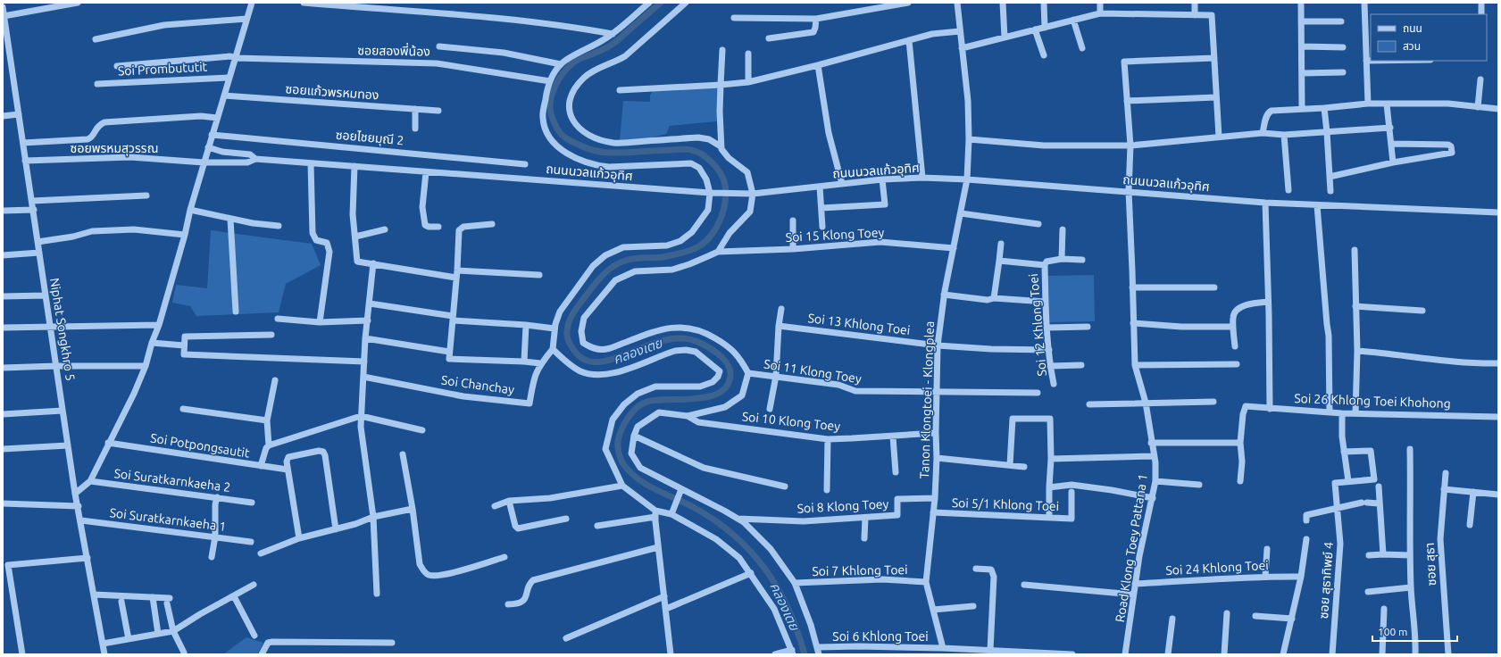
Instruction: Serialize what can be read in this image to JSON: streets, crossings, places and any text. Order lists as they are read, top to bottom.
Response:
{
  "streets": {
    "street": [
      "ซอยสองพี่น้อง",
      "Soi Prombututit",
      "ซอยแก้วพรหมทอง",
      "ซอยไชยมุณี 2",
      "ซอยพรหมสุวรรณ",
      "ถนนนวลแก้วอุทิศ",
      "Soi 15 Klong Toey",
      "Soi 13 Khlong Toei",
      "Soi 12 Khlong Toei",
      "Niphat Songkhro 5",
      "Soi 11 Klong Toey",
      "Soi Chanchay",
      "Tanon Klongtoei - Klongplea",
      "Soi 26 Khlong Toei Khohong",
      "Soi 10 Klong Toey",
      "Soi Potpongsautit",
      "Soi Suratkarnkaeha 2",
      "Soi 5/1 Khlong Toei",
      "Soi 8 Klong Toey",
      "Soi Suratkarnkaeha 1",
      "Road Klong Toey Pattana 1",
      "ซอย สุธา",
      "Soi 24 Khlong Toei",
      "Soi 7 Khlong Toei",
      "ซอย สุธาทิพย์ 4",
      "Soi 6 Khlong Toei"
    ]
  },
  "crossings": [
    ["ซอยพรหมสุวรรณ", "ถนนนวลแก้วอุทิศ"],
    ["ซอยพรหมสุวรรณ", "Niphat Songkhro 5"],
    ["ถนนนวลแก้วอุทิศ", "Tanon Klongtoei - Klongplea"],
    ["ถนนนวลแก้วอุทิศ", "Road Klong Toey Pattana 1"],
    ["Soi 15 Klong Toey", "Tanon Klongtoei - Klongplea"],
    ["Soi 13 Khlong Toei", "Soi 12 Khlong Toei"],
    ["Soi 13 Khlong Toei", "Tanon Klongtoei - Klongplea"],
    ["Soi 12 Khlong Toei", "Soi 11 Klong Toey"],
    ["Soi 12 Khlong Toei", "Tanon Klongtoei - Klongplea"],
    ["Niphat Songkhro 5", "Soi Suratkarnkaeha 1"],
    ["Soi 11 Klong Toey", "Tanon Klongtoei - Klongplea"],
    ["Tanon Klongtoei - Klongplea", "Soi 10 Klong Toey"],
    ["Tanon Klongtoei - Klongplea", "Soi 5/1 Khlong Toei"],
    ["Tanon Klongtoei - Klongplea", "Soi 8 Klong Toey"],
    ["Tanon Klongtoei - Klongplea", "Soi 7 Khlong Toei"],
    ["Tanon Klongtoei - Klongplea", "Soi 6 Khlong Toei"],
    ["Road Klong Toey Pattana 1", "Soi 24 Khlong Toei"]
  ],
  "water": ["คลองเตย"],
  "legend": ["ถนน", "สวน"],
  "scale_bar": "100 m"
}
